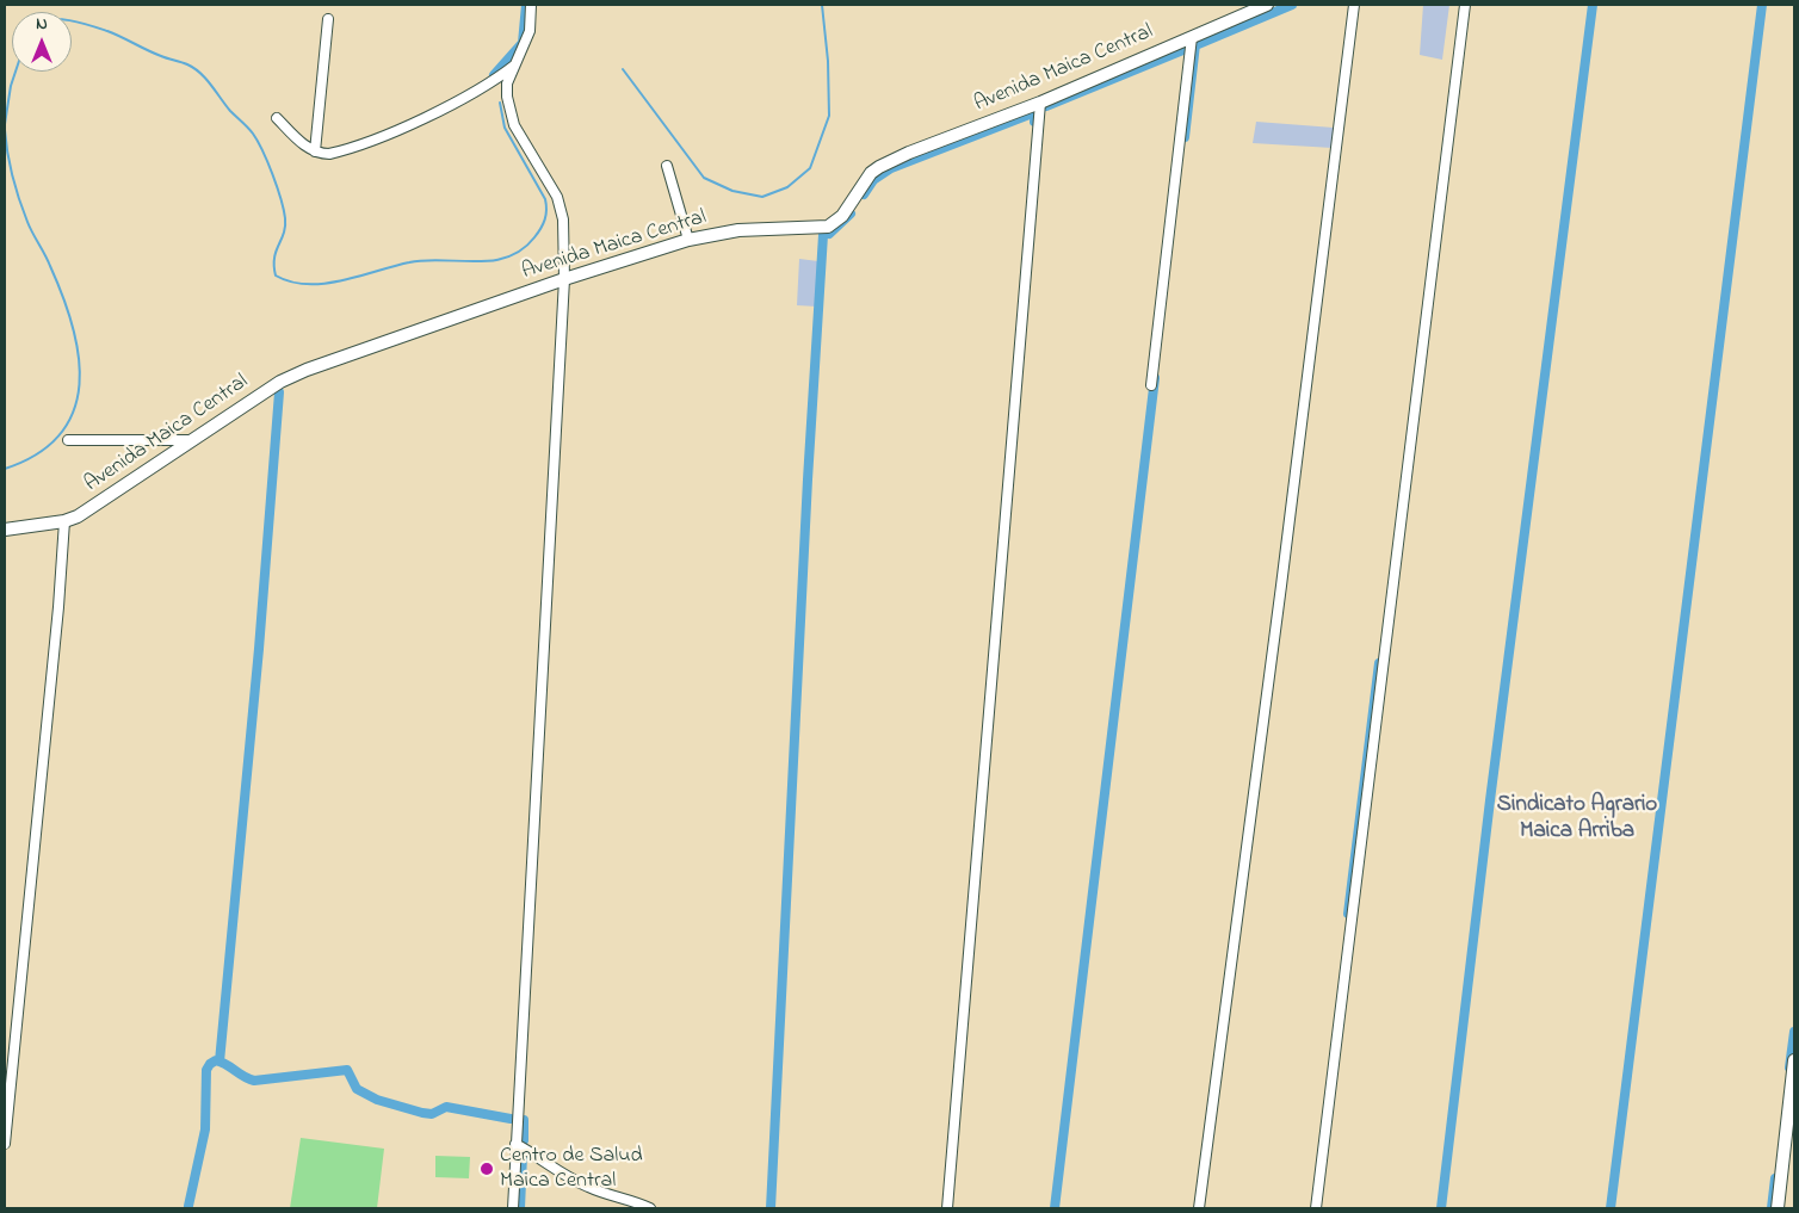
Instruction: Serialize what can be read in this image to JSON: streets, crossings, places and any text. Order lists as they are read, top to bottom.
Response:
{
  "streets": {
    "street": ["Avenida Maica Central"]
  },
  "districts": ["Sindicato Agrario Maica Arriba"],
  "places": ["Centro de Salud Maica Central"],
  "north": "top"
}
